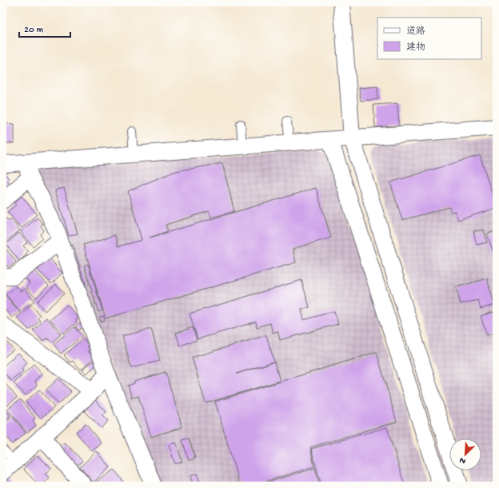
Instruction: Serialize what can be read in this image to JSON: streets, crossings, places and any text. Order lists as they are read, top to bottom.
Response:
{
  "legend": ["道路", "建物"],
  "scale_bar": "20 m",
  "north": "bottom left"
}
